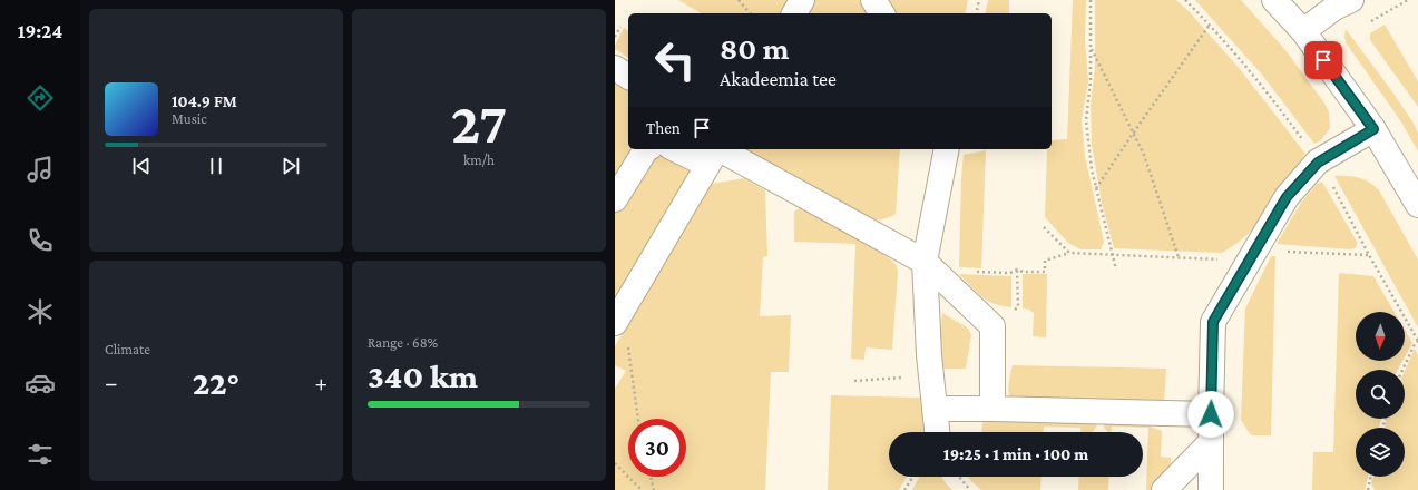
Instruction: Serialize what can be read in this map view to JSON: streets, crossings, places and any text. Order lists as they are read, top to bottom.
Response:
{
  "north": "bottom",
  "page": {
    "tabs": "19:24",
    "tile": [
      ["27", "km/h"],
      "Climate",
      ["Range · 68%", "340 km"]
    ],
    "turn": ["80 m", "Akadeemia tee"],
    "song": ["104.9 FM", "Music"],
    "then": "Then",
    "heat": ["−", "22°", "+"],
    "limit": "30",
    "trip": "19:25 · 1 min · 100 m"
  }
}
